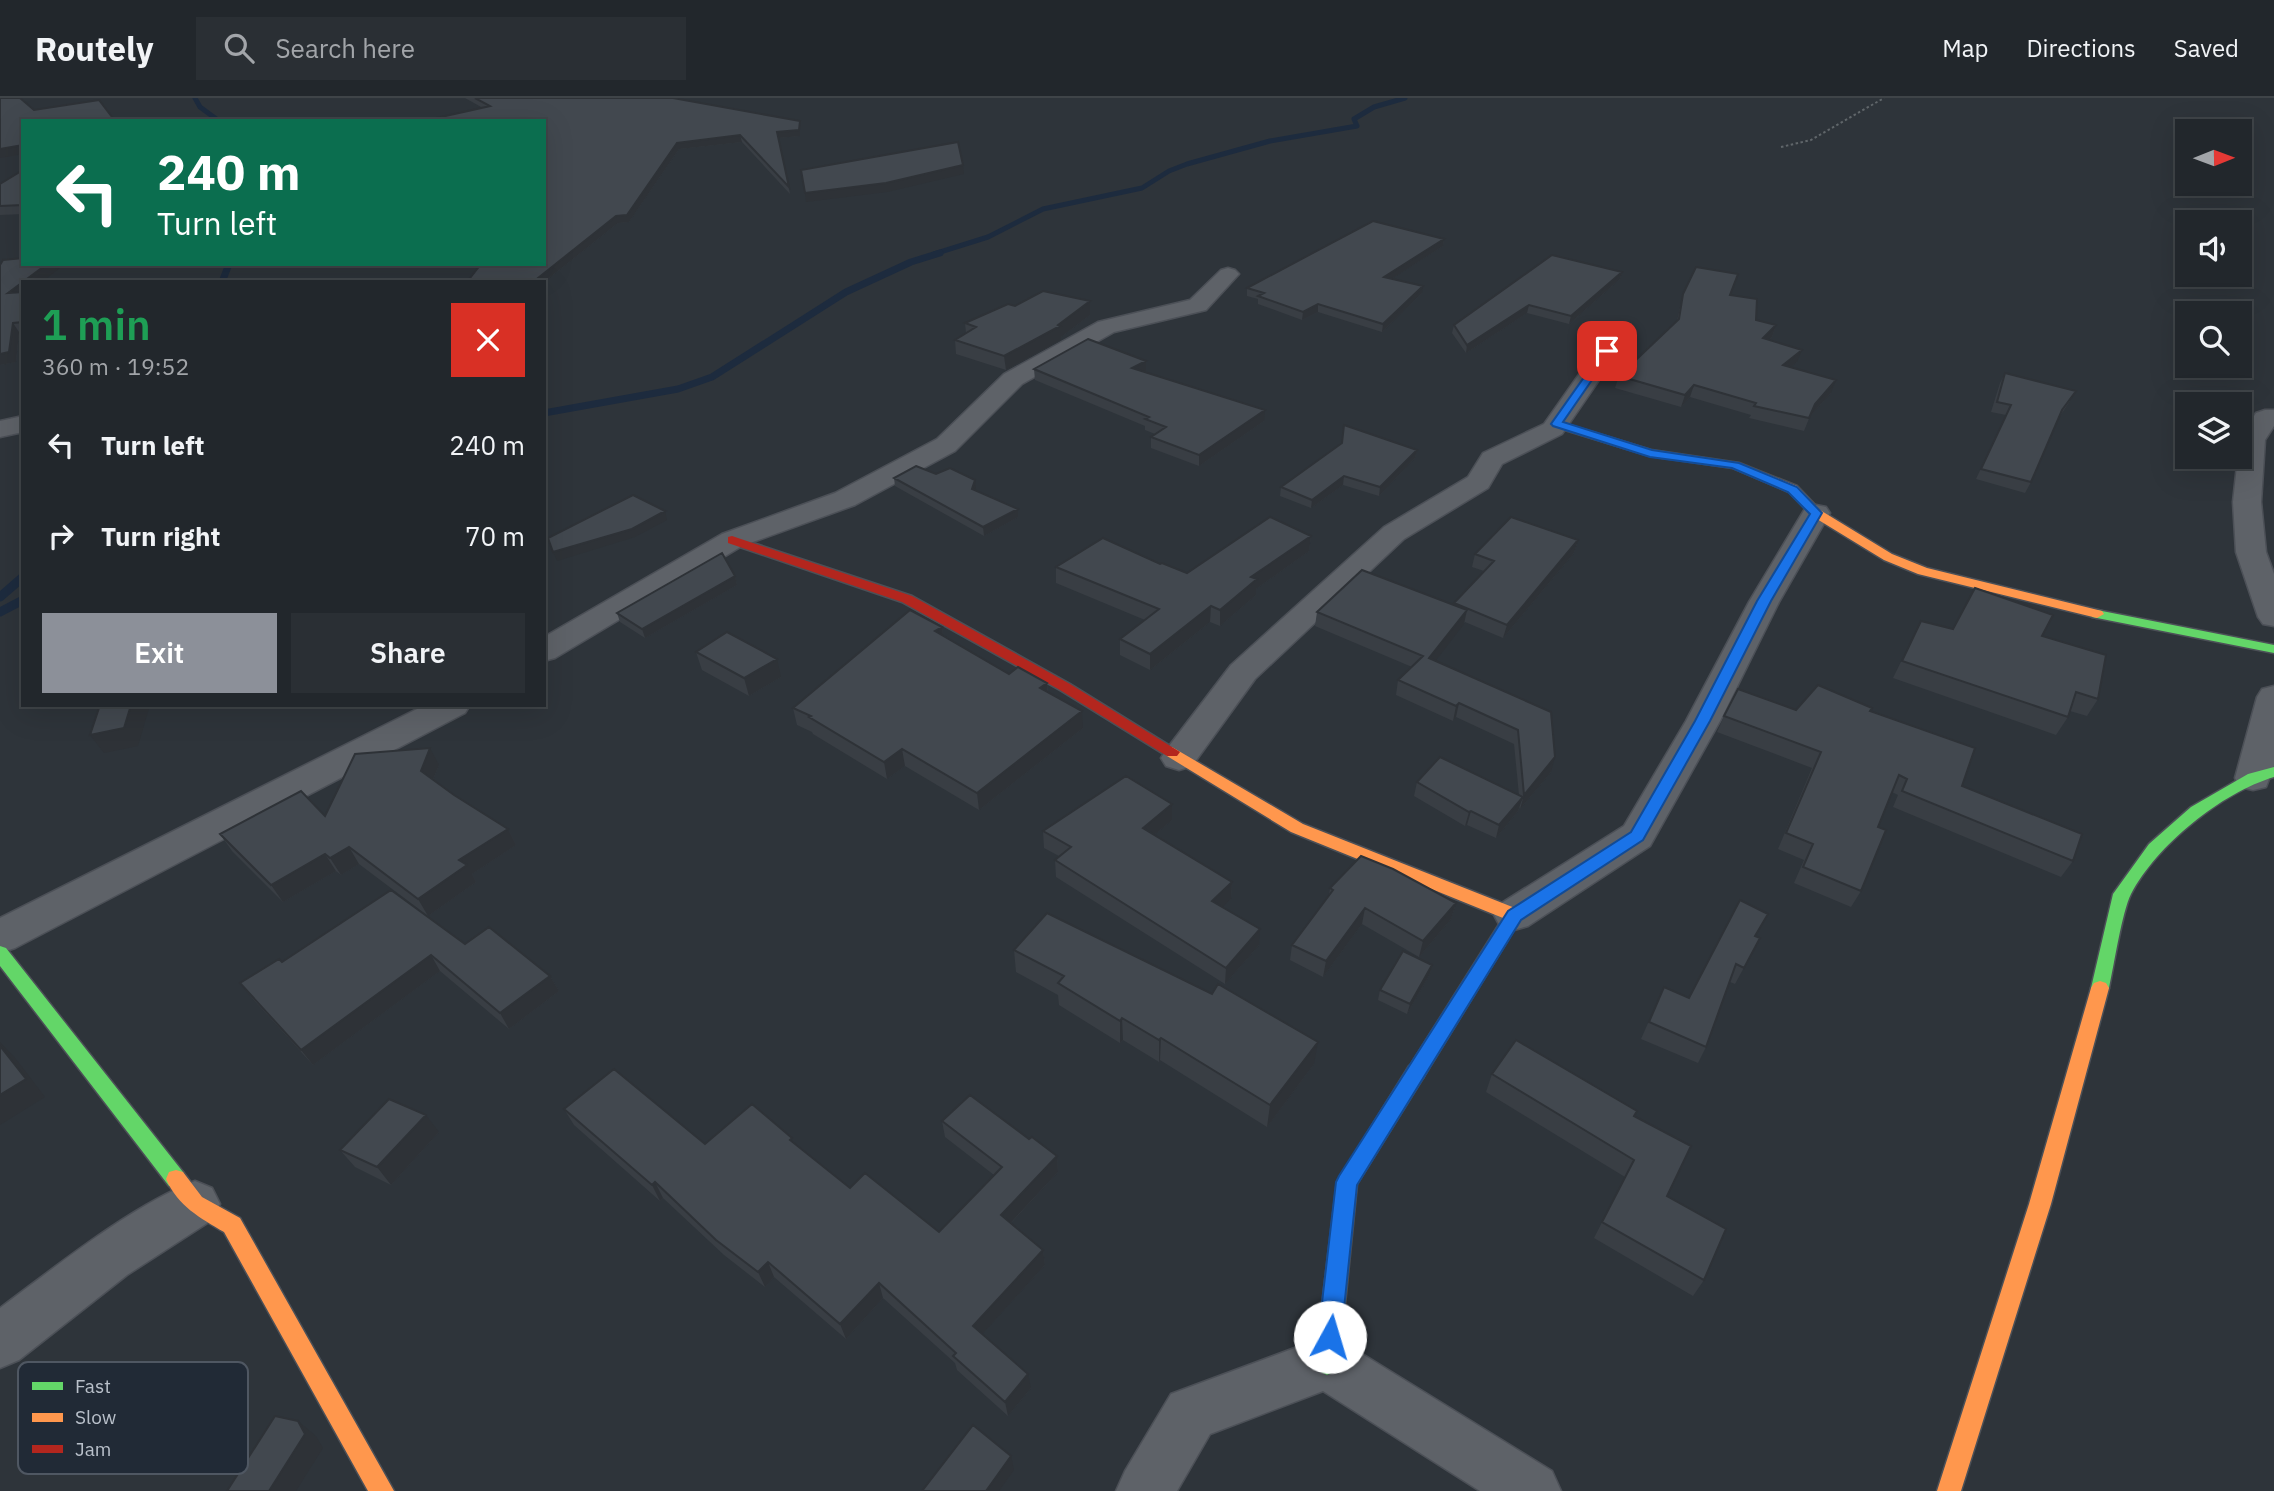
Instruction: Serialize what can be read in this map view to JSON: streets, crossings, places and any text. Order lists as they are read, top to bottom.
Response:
{
  "legend": ["Fast", "Slow", "Jam"],
  "north": "right",
  "page": {
    "header": "Routely",
    "search": "Search here",
    "nav": ["Map", "Directions", "Saved"],
    "turn": ["240 m", "Turn left"],
    "heading": ["1 min", "360 m · 19:52"],
    "list": [
      {
        "name": "Turn left",
        "value": "240 m"
      },
      {
        "name": "Turn right",
        "value": "70 m"
      }
    ],
    "buttons": ["Exit", "Share"]
  }
}
